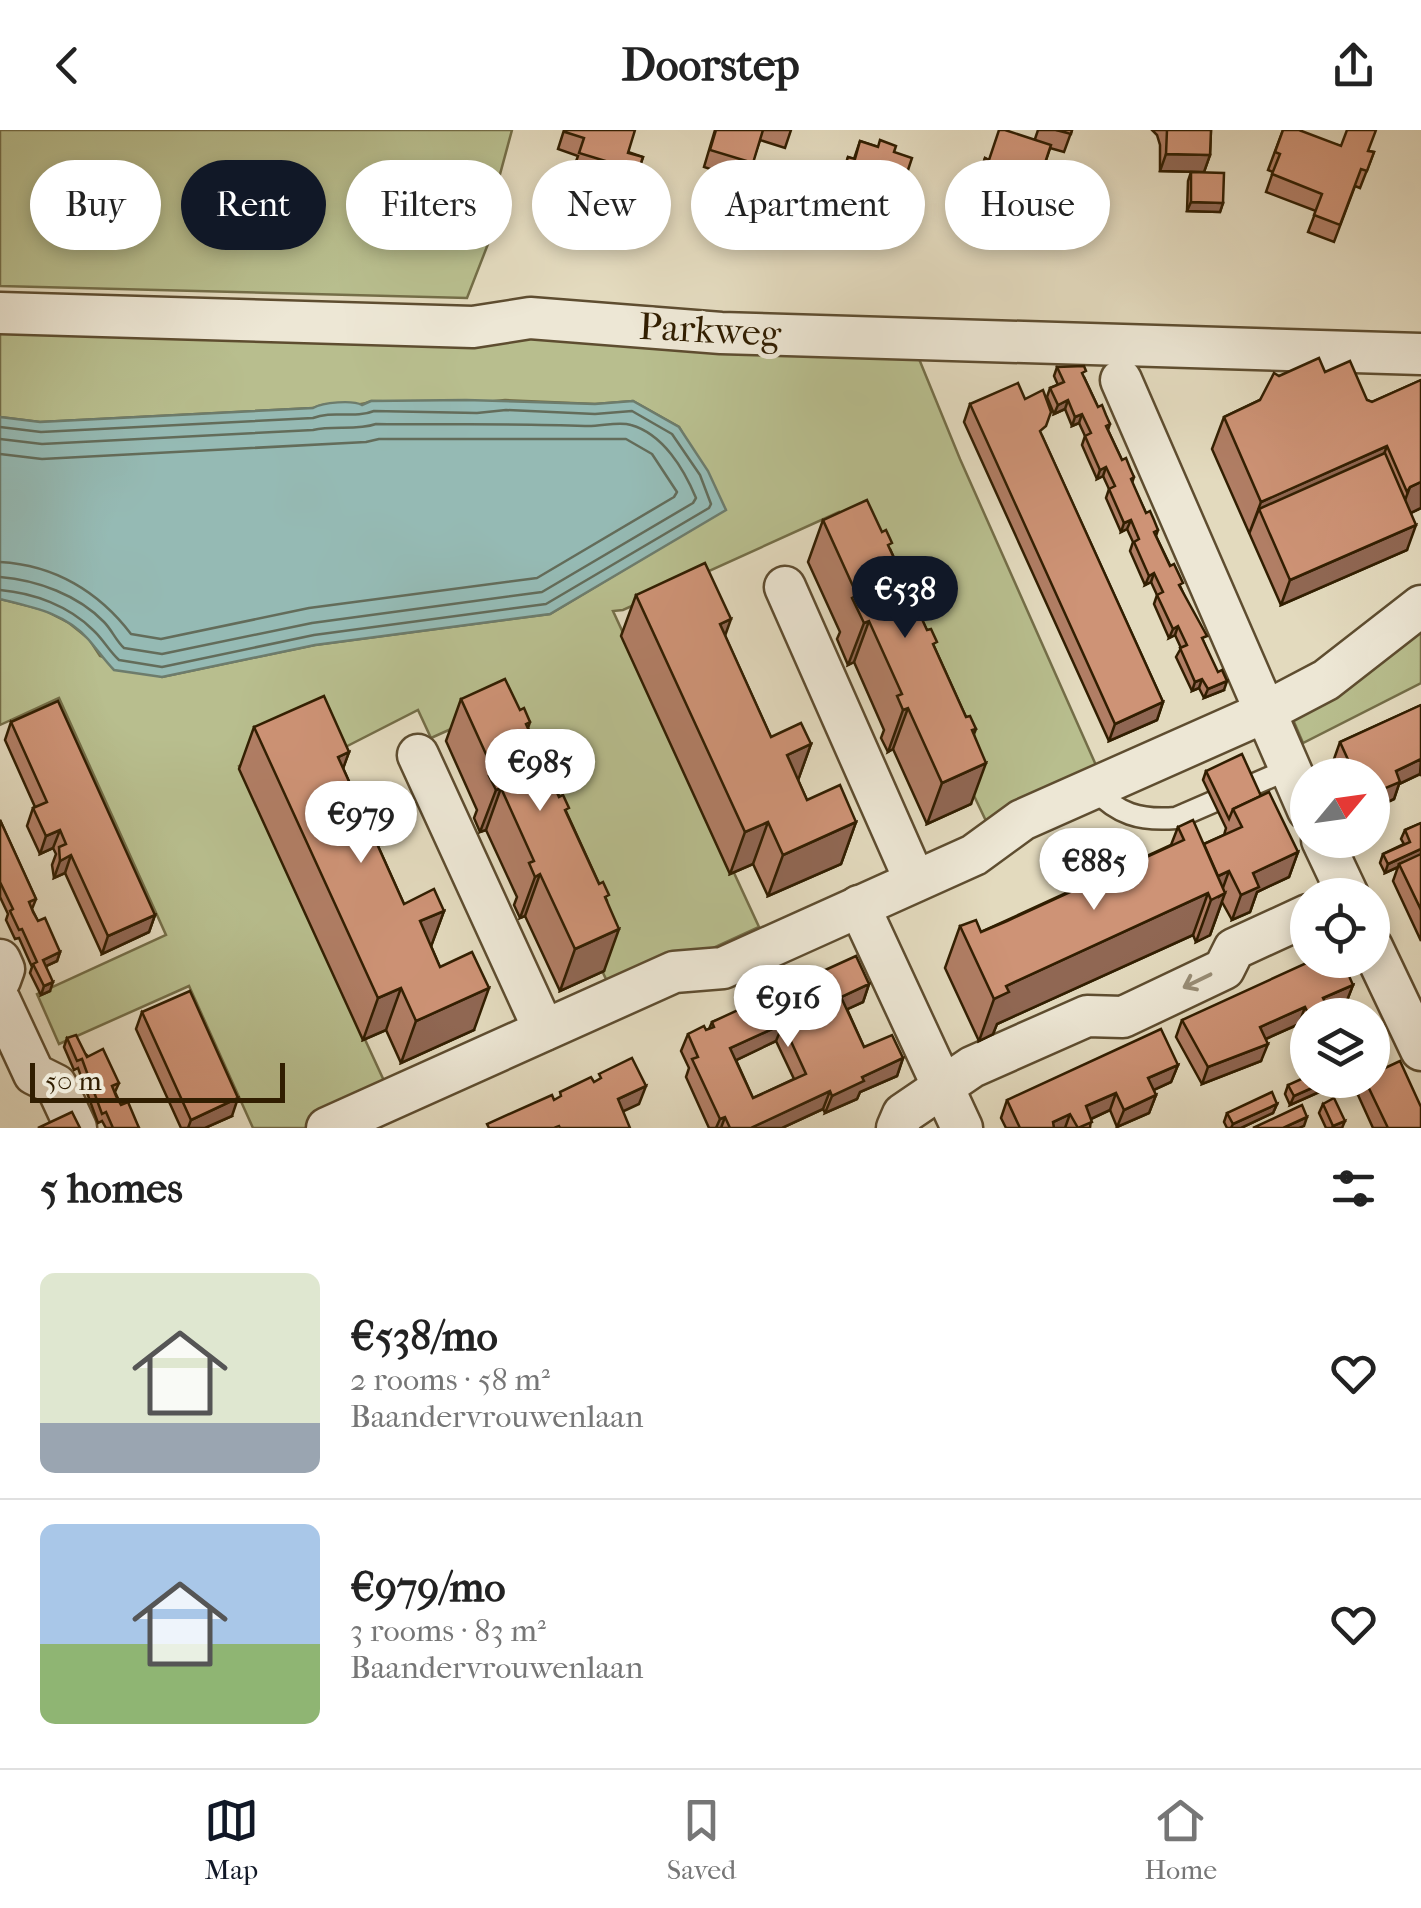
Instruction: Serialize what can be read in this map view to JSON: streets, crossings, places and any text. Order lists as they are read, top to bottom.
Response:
{
  "streets": {
    "street": ["Parkweg"]
  },
  "scale_bar": "50 m",
  "north": "top right",
  "page": {
    "header": "Doorstep",
    "chip": [
      "Buy",
      "Rent",
      "Filters",
      "New",
      "Apartment",
      "House"
    ],
    "price": [
      "€538",
      "€985",
      "€979",
      "€885",
      "€916"
    ],
    "scale": "50 m",
    "heading": "5 homes",
    "list": [
      {
        "name": "€538/mo",
        "note": "2 rooms · 58 m² · Baandervrouwenlaan"
      },
      {
        "name": "€979/mo",
        "note": "3 rooms · 83 m² · Baandervrouwenlaan"
      }
    ],
    "tabs": ["Map", "Saved", "Home"]
  }
}
